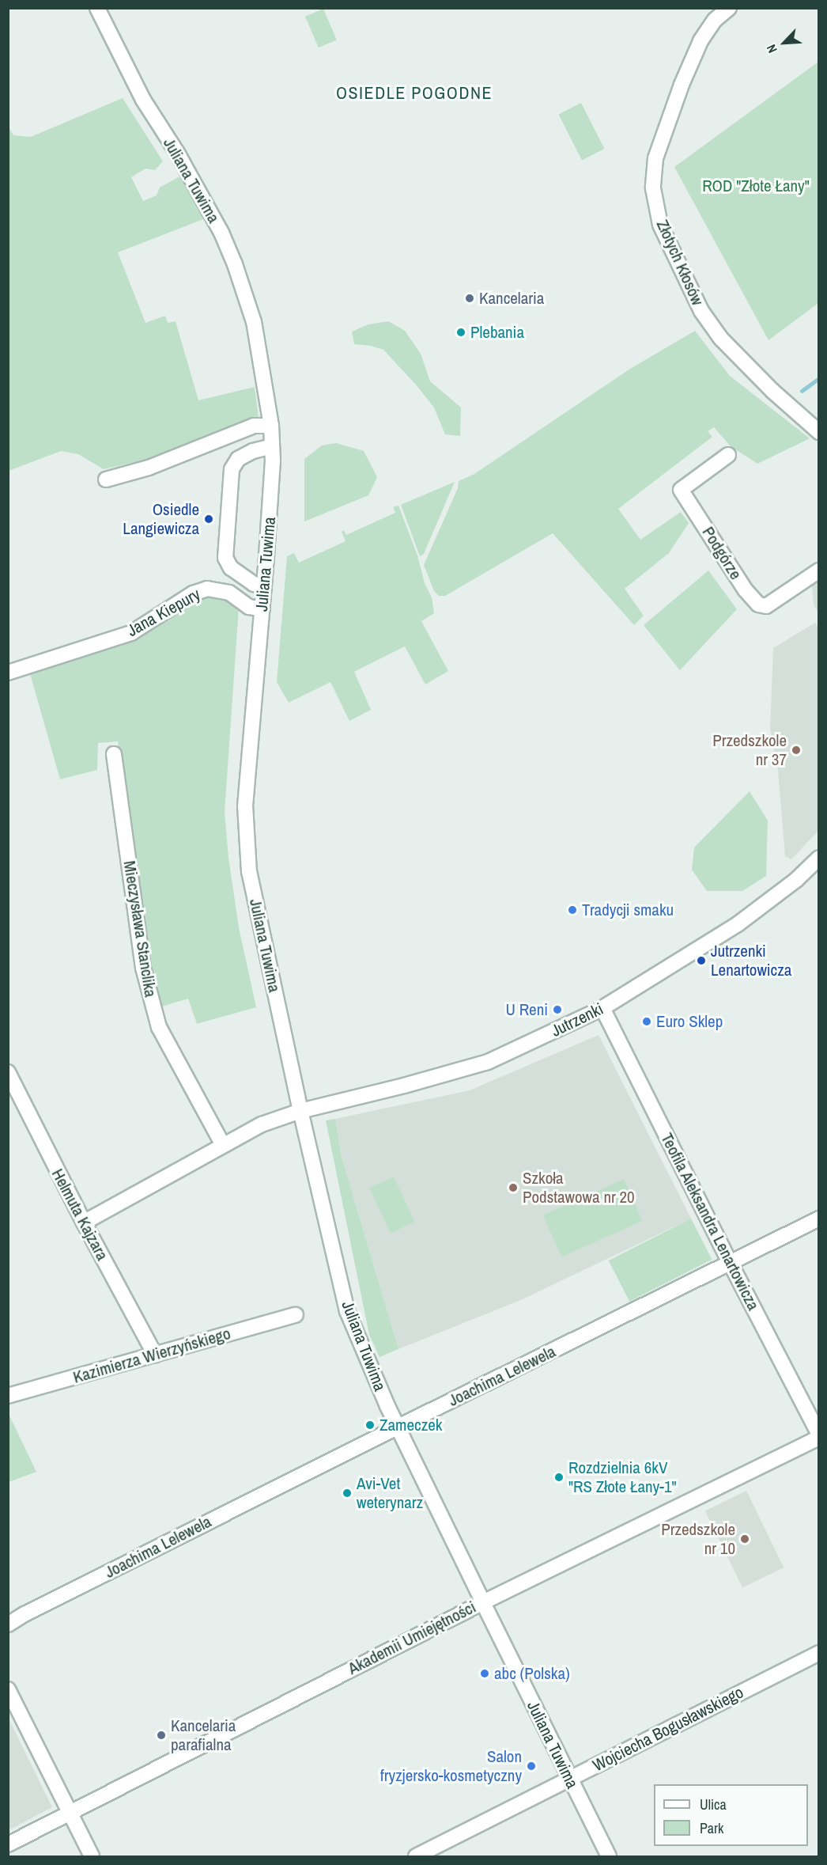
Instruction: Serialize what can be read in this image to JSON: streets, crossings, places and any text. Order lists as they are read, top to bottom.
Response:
{
  "streets": {
    "street": [
      "Juliana Tuwima",
      "Złotych Kłosów",
      "Podgórze",
      "Jana Kiepury",
      "Mieczysława Stanclika",
      "Jutrzenki",
      "Helmuta Kajzara",
      "Teofila Aleksandra Lenartowicza",
      "Kazimierza Wierzyńskiego",
      "Joachima Lelewela",
      "Akademii Umiejętności",
      "Wojciecha Bogusławskiego"
    ]
  },
  "crossings": [
    ["Juliana Tuwima", "Jana Kiepury"],
    ["Juliana Tuwima", "Jutrzenki"],
    ["Juliana Tuwima", "Joachima Lelewela"],
    ["Juliana Tuwima", "Akademii Umiejętności"],
    ["Juliana Tuwima", "Wojciecha Bogusławskiego"],
    ["Jutrzenki", "Teofila Aleksandra Lenartowicza"],
    ["Helmuta Kajzara", "Kazimierza Wierzyńskiego"],
    ["Teofila Aleksandra Lenartowicza", "Joachima Lelewela"],
    ["Teofila Aleksandra Lenartowicza", "Akademii Umiejętności"]
  ],
  "districts": ["OSIEDLE POGODNE"],
  "parks": ["ROD \"Złote Łany\""],
  "places": [
    "Kancelaria",
    "Plebania",
    "Osiedle Langiewicza",
    "Przedszkole nr 37",
    "Tradycji smaku",
    "Jutrzenki Lenartowicza",
    "U Reni",
    "Euro Sklep",
    "Szkoła Podstawowa nr 20",
    "Zameczek",
    "Rozdzielnia 6kV \"RS Złote Łany-1\"",
    "Avi-Vet weterynarz",
    "Przedszkole nr 10",
    "abc (Polska)",
    "Kancelaria parafialna",
    "Salon fryzjersko-kosmetyczny"
  ],
  "legend": ["Ulica", "Park"],
  "north": "bottom left"
}
